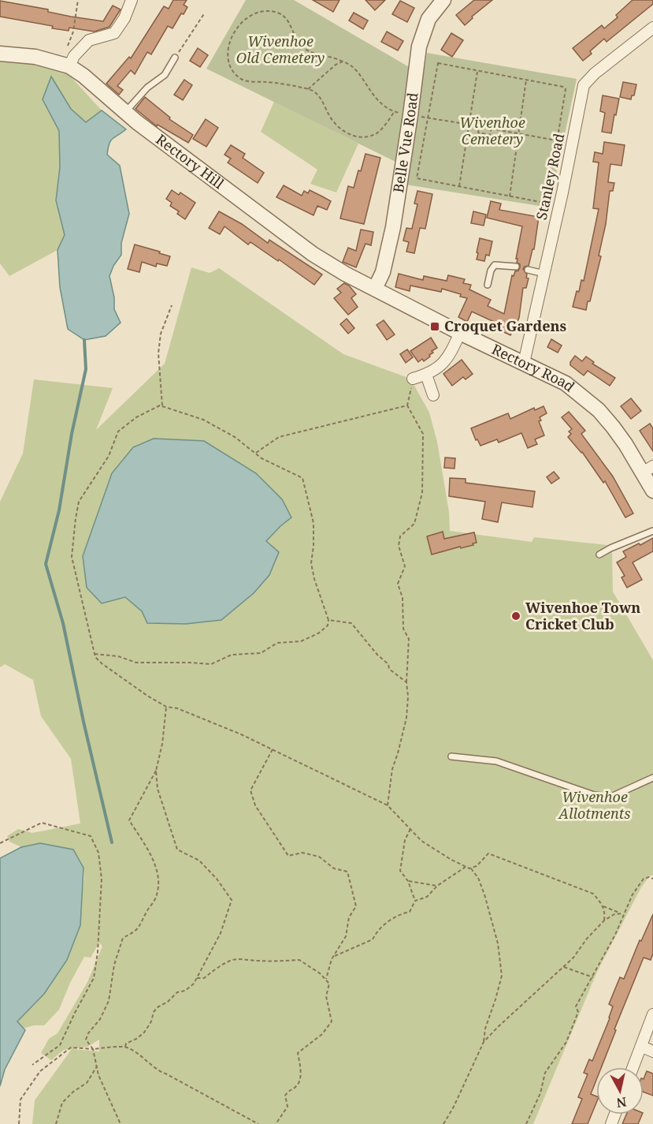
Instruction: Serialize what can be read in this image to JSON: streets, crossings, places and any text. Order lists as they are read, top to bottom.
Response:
{
  "streets": {
    "street": [
      "Belle Vue Road",
      "Rectory Hill",
      "Stanley Road",
      "Rectory Road"
    ]
  },
  "crossings": [
    ["Belle Vue Road", "Rectory Hill"],
    ["Belle Vue Road", "Rectory Road"],
    ["Rectory Hill", "Rectory Road"],
    ["Stanley Road", "Rectory Road"]
  ],
  "parks": ["Wivenhoe Old Cemetery", "Wivenhoe Cemetery", "Wivenhoe Allotments"],
  "places": {
    "transit": ["Croquet Gardens"],
    "other": ["Wivenhoe Town Cricket Club"]
  },
  "north": "bottom"
}
